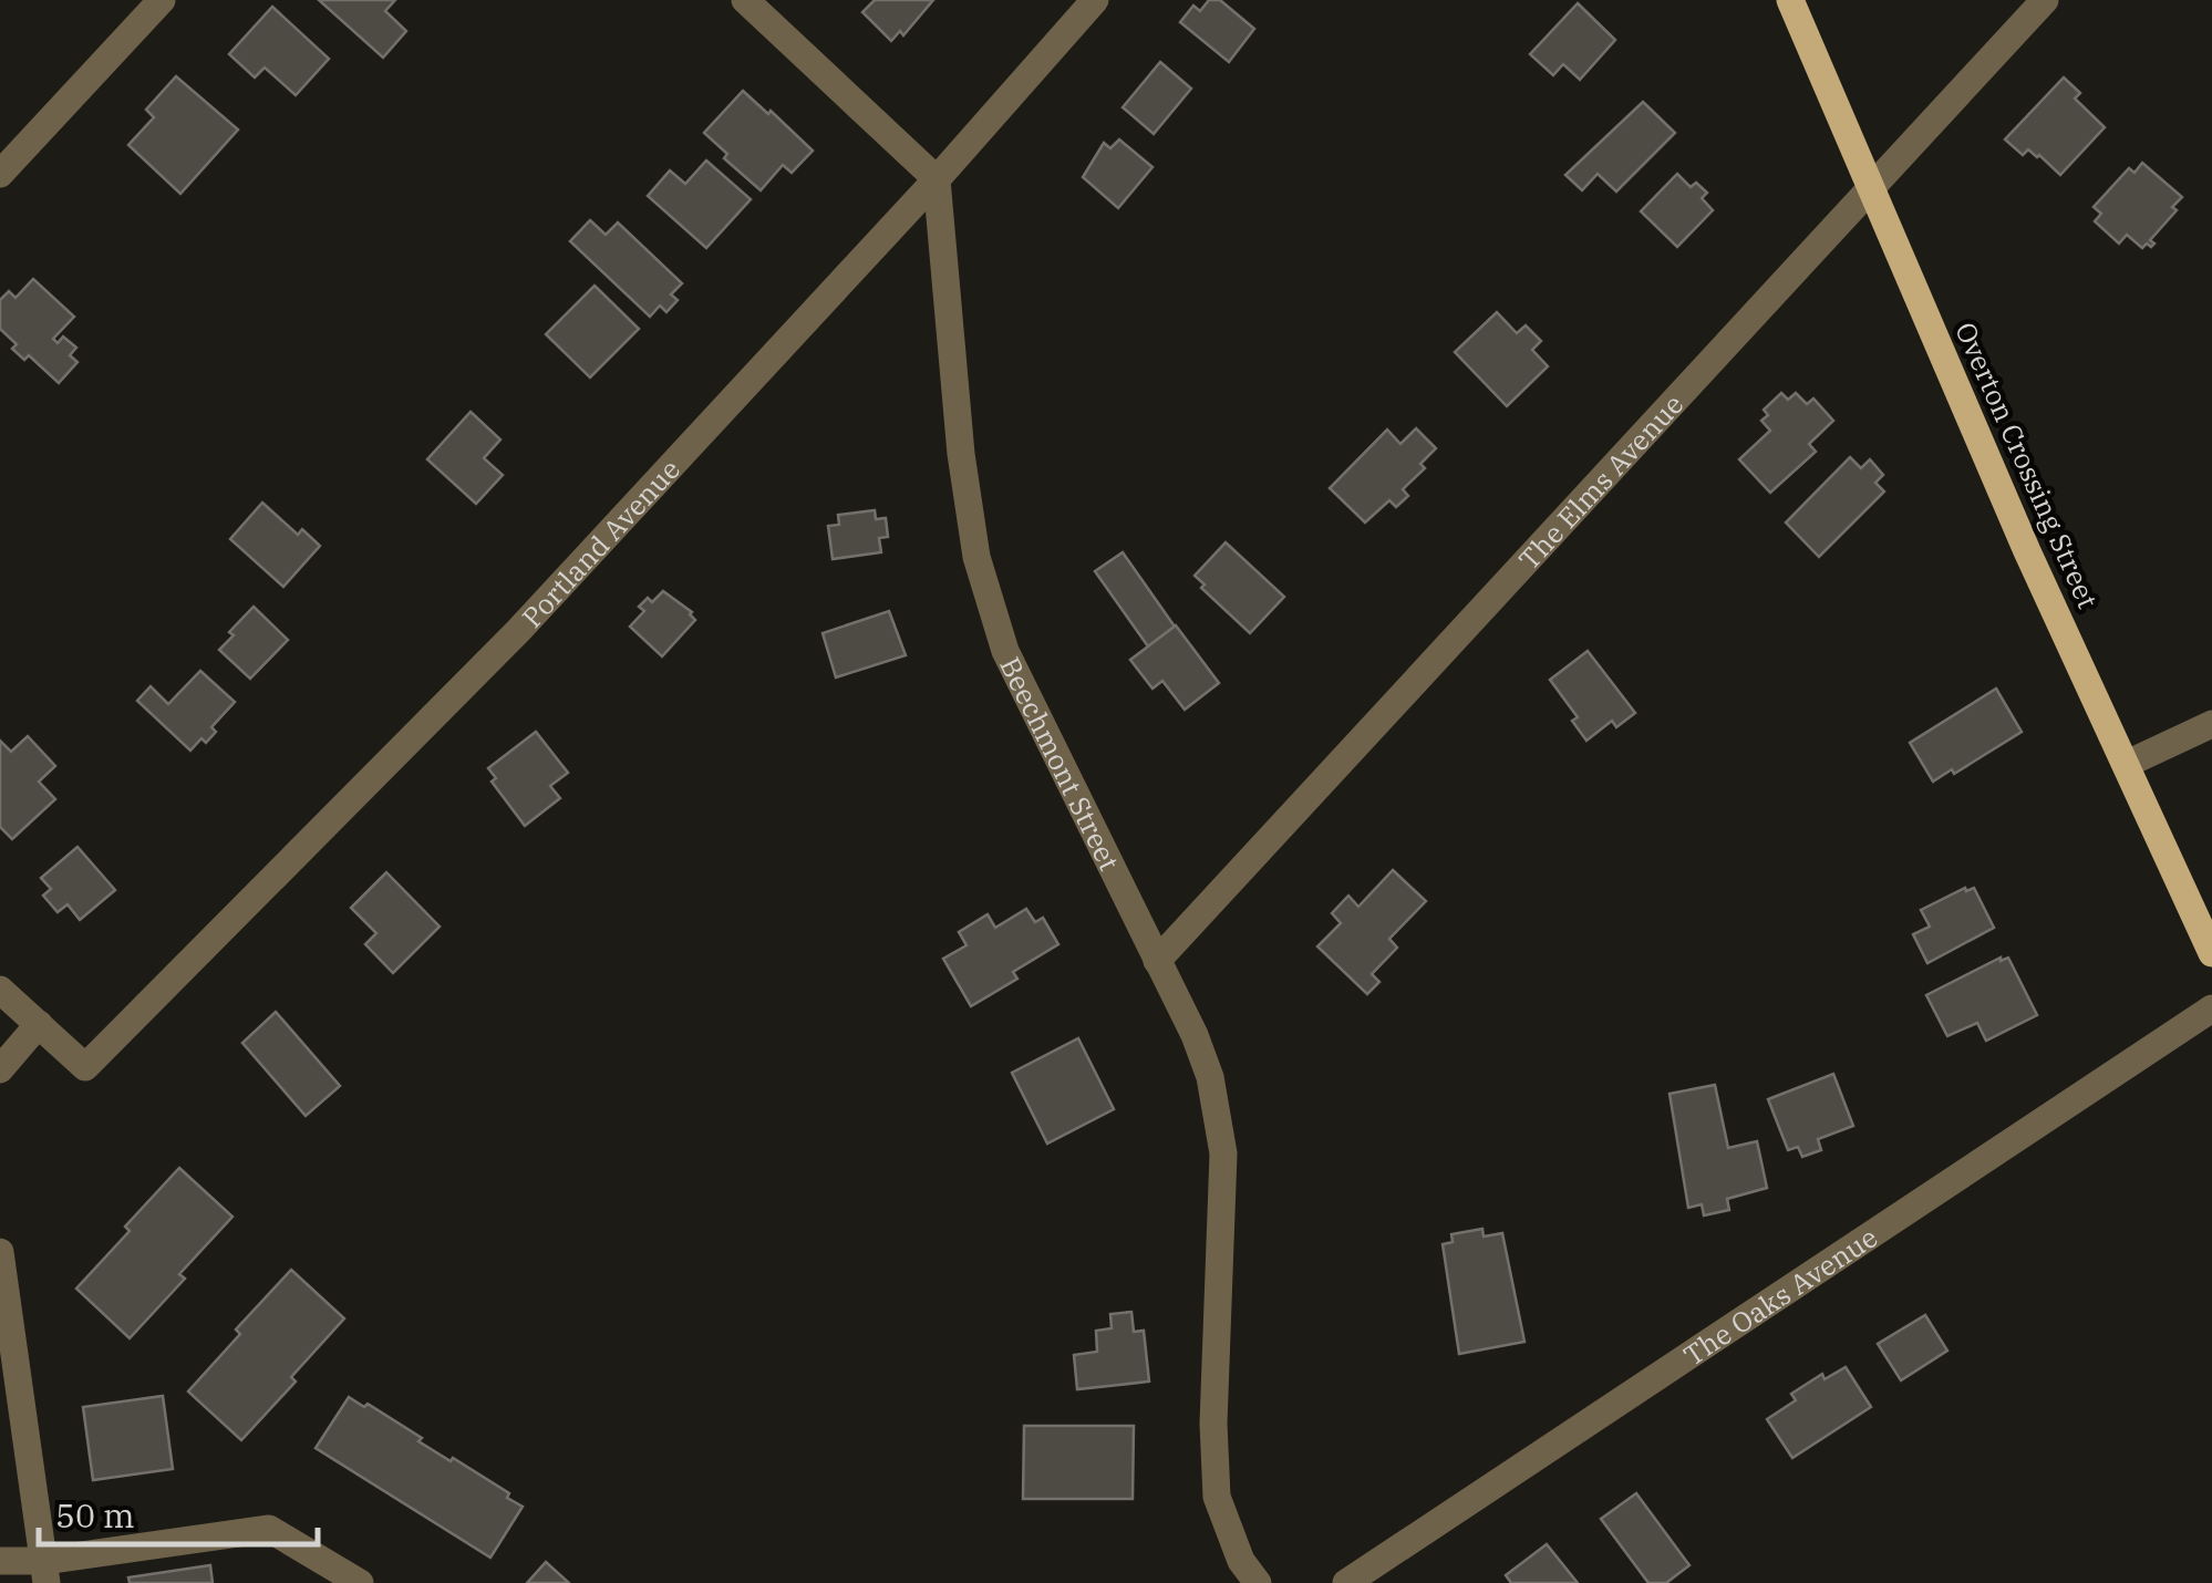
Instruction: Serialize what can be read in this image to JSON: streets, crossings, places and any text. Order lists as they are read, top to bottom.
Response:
{
  "streets": {
    "main road": ["Overton Crossing Street"],
    "street": [
      "The Elms Avenue",
      "Portland Avenue",
      "Beechmont Street",
      "The Oaks Avenue"
    ]
  },
  "crossings": [
    ["Overton Crossing Street", "The Elms Avenue"],
    ["The Elms Avenue", "Beechmont Street"],
    ["Portland Avenue", "Beechmont Street"]
  ],
  "scale_bar": "50 m"
}
